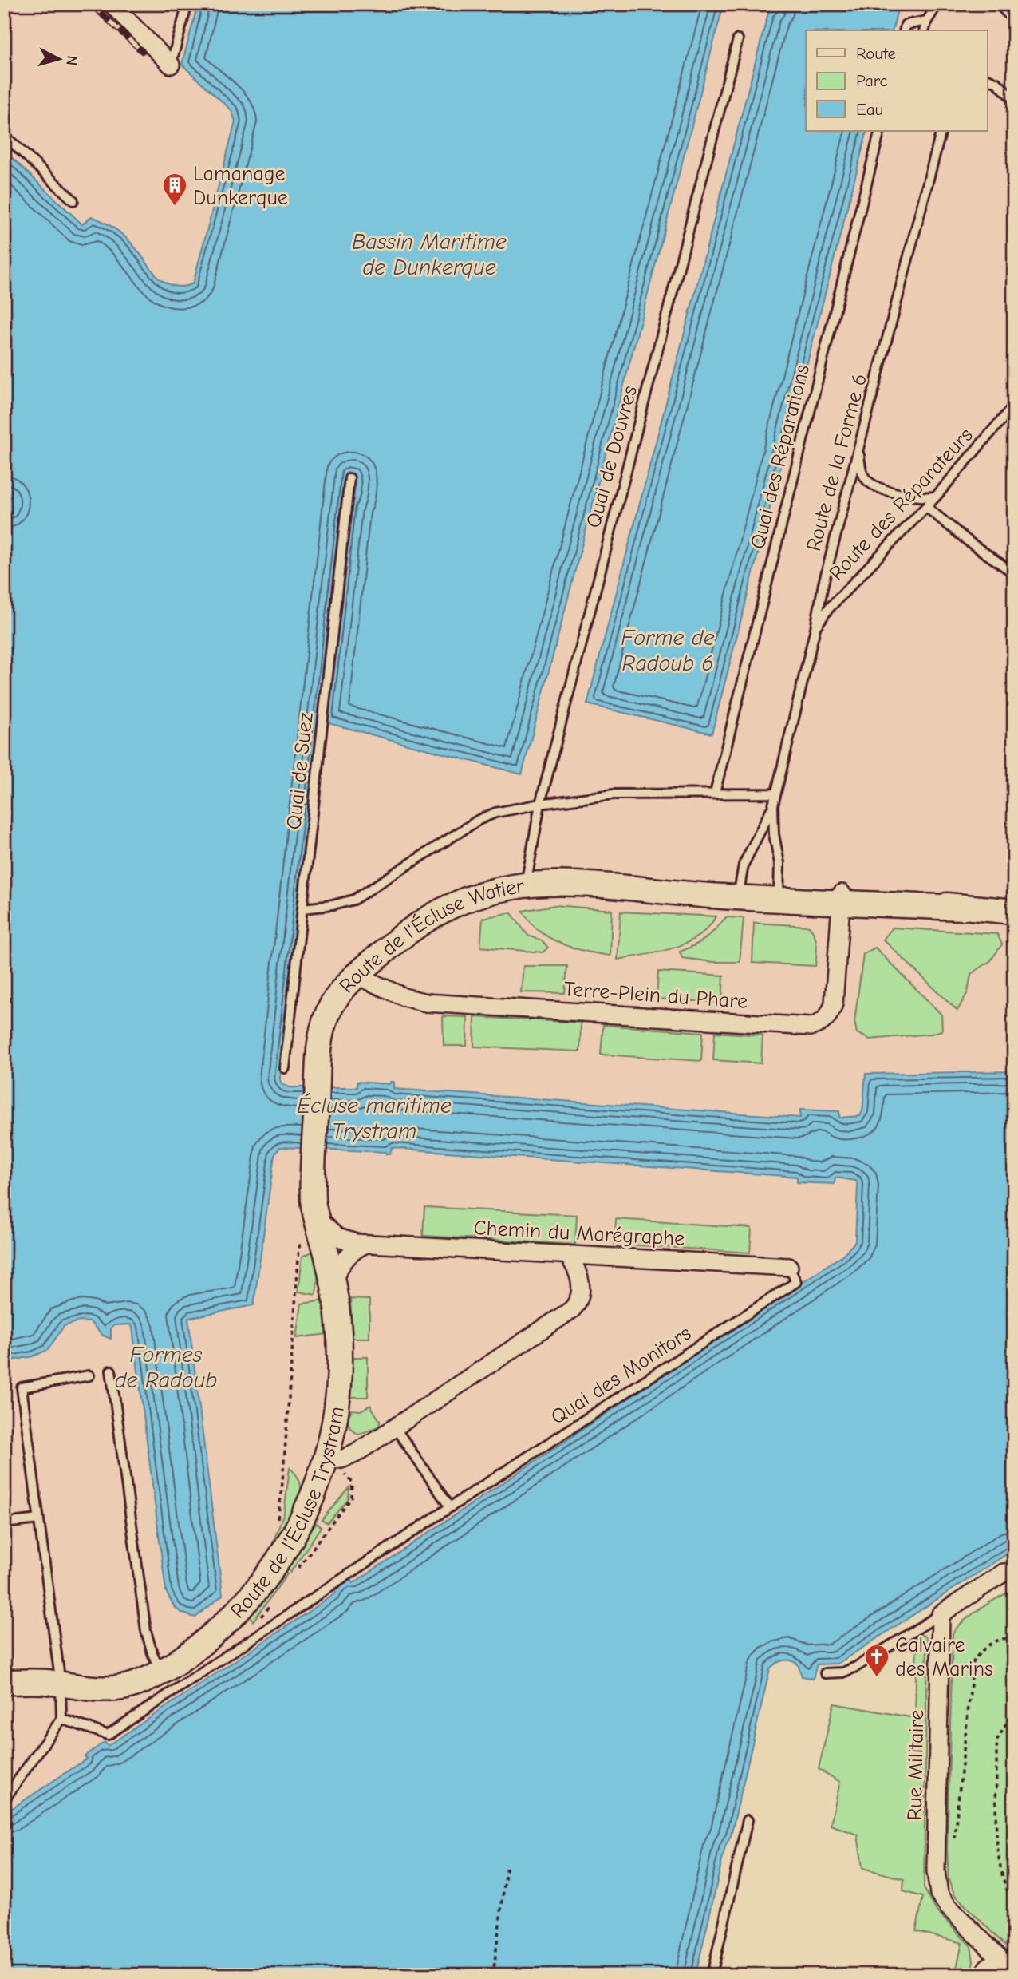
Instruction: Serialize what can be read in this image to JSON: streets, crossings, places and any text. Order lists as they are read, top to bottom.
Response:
{
  "streets": {
    "street": [
      "Route de l'Écluse Watier",
      "Terre-Plein du Phare",
      "Chemin du Marégraphe",
      "Route de l'Écluse Trystram",
      "Rue Militaire"
    ],
    "lane": [
      "Quai de Douvres",
      "Quai des Réparations",
      "Route de la Forme 6",
      "Route des Réparateurs",
      "Quai de Suez",
      "Quai des Monitors"
    ]
  },
  "crossings": [
    ["Quai de Douvres", "Route de l'Écluse Watier"],
    ["Route de la Forme 6", "Route des Réparateurs"],
    ["Route de la Forme 6", "Route de l'Écluse Watier"],
    ["Route de l'Écluse Watier", "Terre-Plein du Phare"],
    ["Route de l'Écluse Watier", "Route de l'Écluse Trystram"],
    ["Chemin du Marégraphe", "Quai des Monitors"],
    ["Chemin du Marégraphe", "Route de l'Écluse Trystram"]
  ],
  "water": [
    "Bassin Maritime de Dunkerque",
    "Forme de Radoub 6",
    "Écluse maritime Trystram",
    "Formes de Radoub"
  ],
  "places": {
    "building": ["Lamanage Dunkerque"],
    "church": ["Calvaire des Marins"]
  },
  "legend": ["Route", "Parc", "Eau"],
  "north": "right"
}
